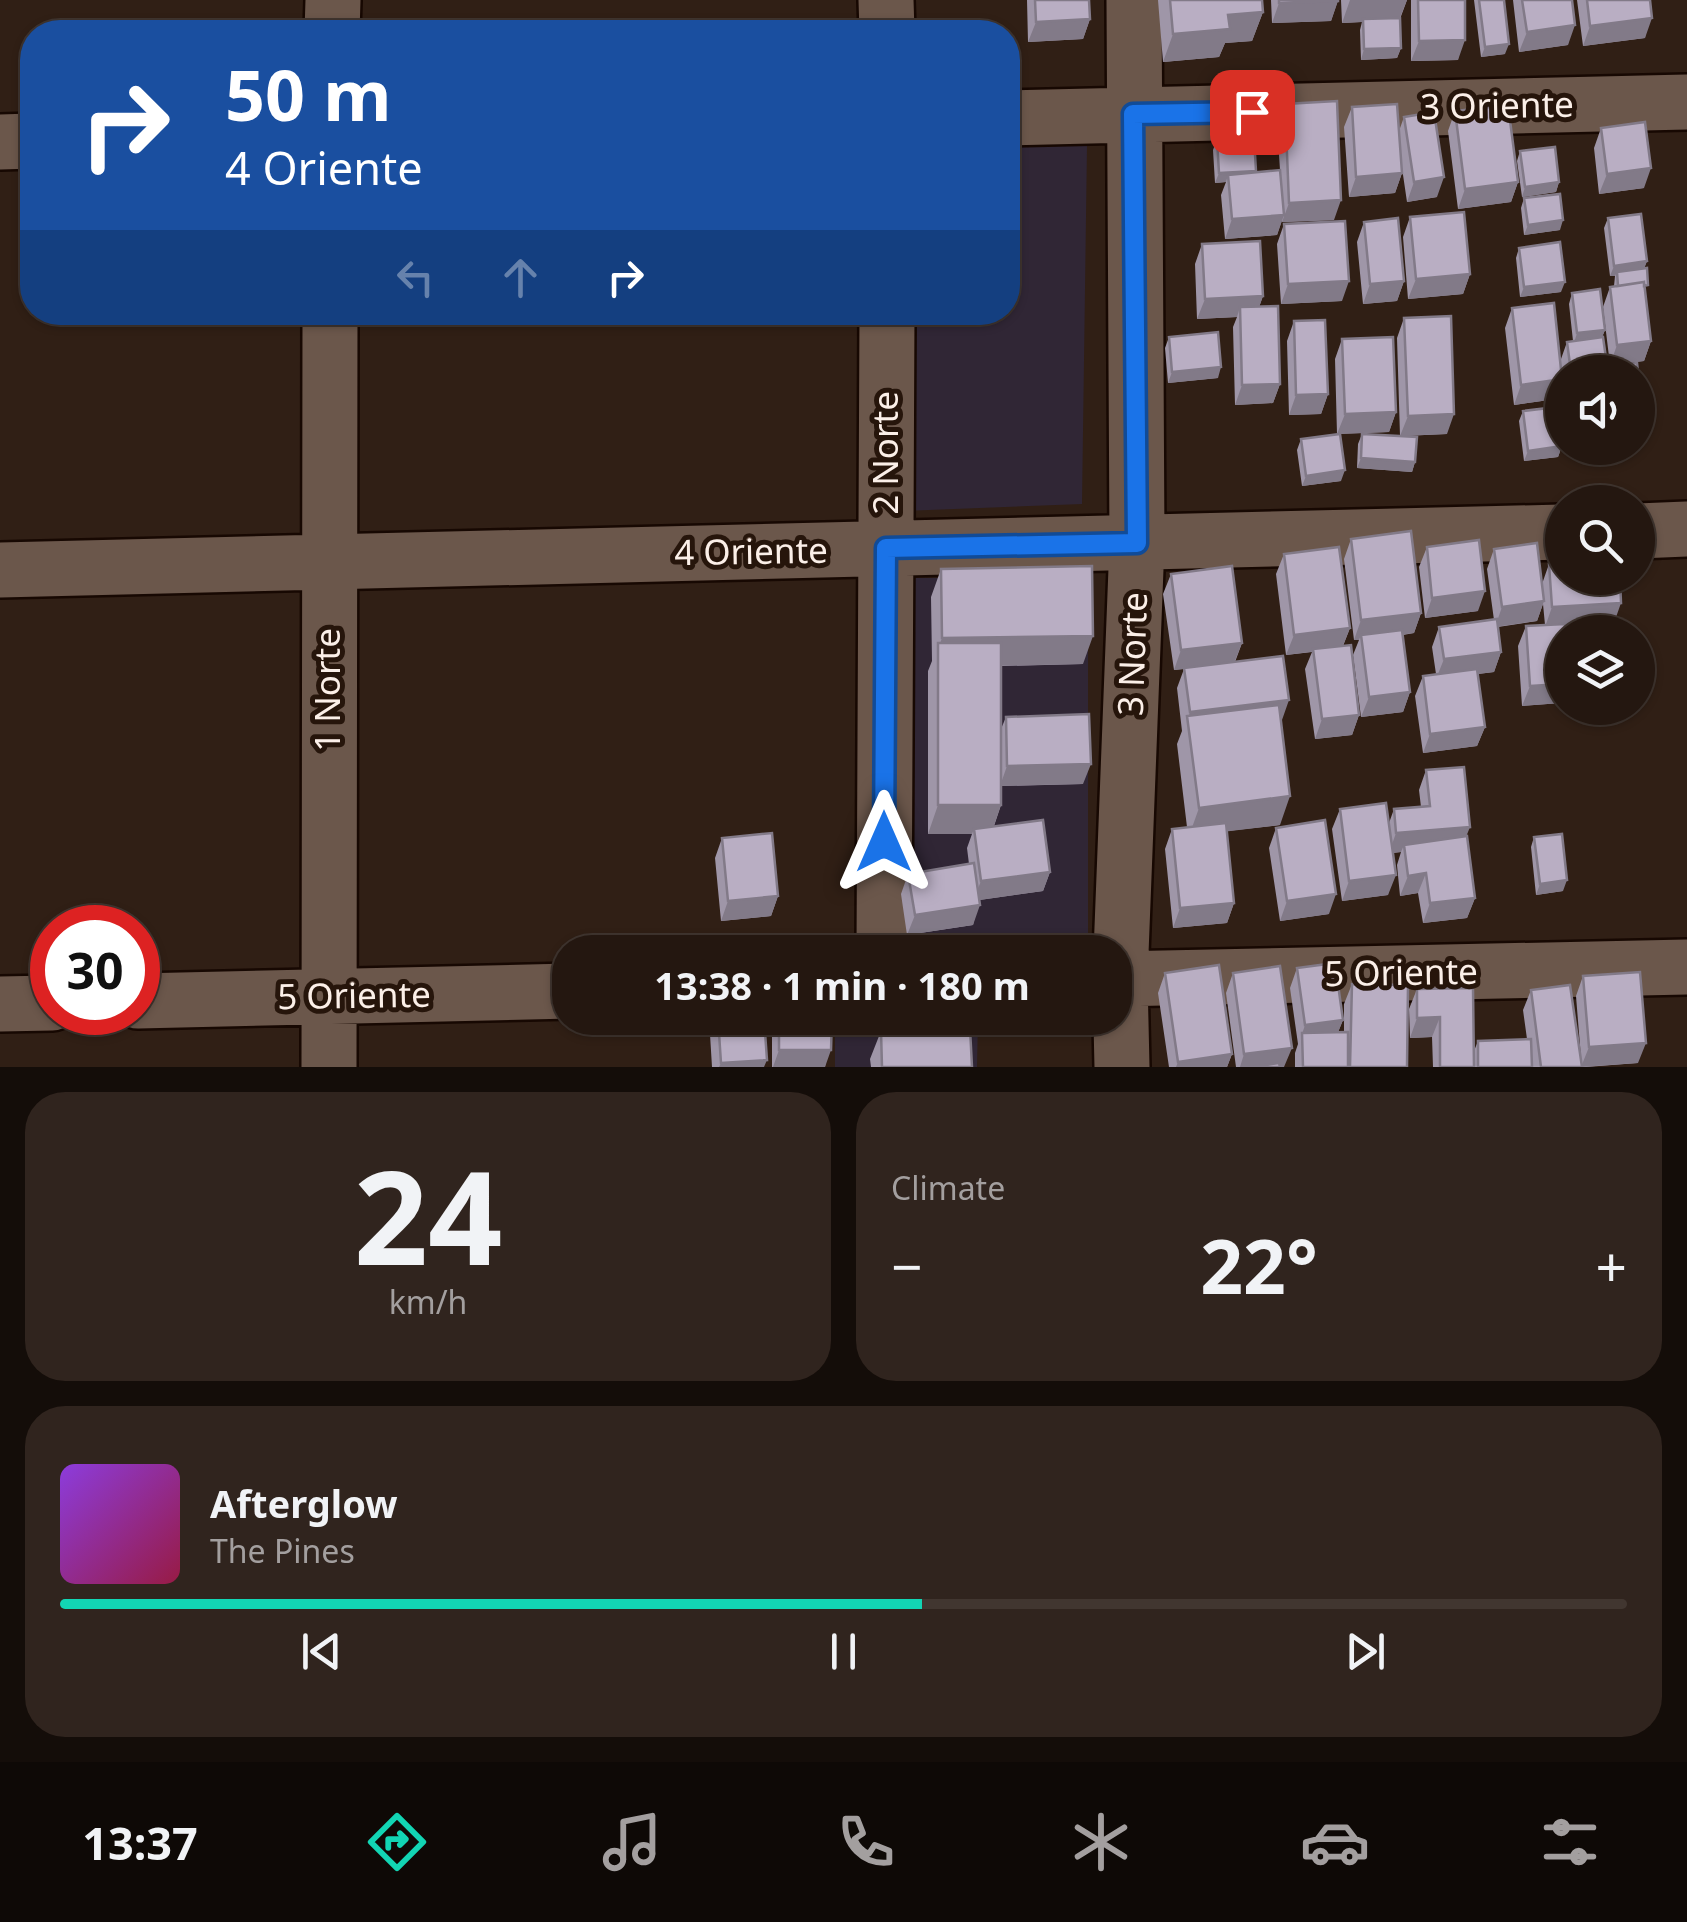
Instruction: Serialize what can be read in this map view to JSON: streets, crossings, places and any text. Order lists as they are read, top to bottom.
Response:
{
  "streets": {
    "street": [
      "3 Oriente",
      "2 Norte",
      "4 Oriente",
      "3 Norte",
      "1 Norte",
      "5 Oriente"
    ]
  },
  "crossings": [
    ["3 Oriente", "3 Norte"],
    ["2 Norte", "4 Oriente"],
    ["4 Oriente", "3 Norte"],
    ["4 Oriente", "1 Norte"],
    ["1 Norte", "5 Oriente"]
  ],
  "page": {
    "turn": ["50 m", "4 Oriente"],
    "limit": "30",
    "trip": "13:38 · 1 min · 180 m",
    "tile": [
      ["24", "km/h"],
      "Climate"
    ],
    "heat": ["−", "22°", "+"],
    "song": ["Afterglow", "The Pines"],
    "tabs": "13:37"
  }
}
